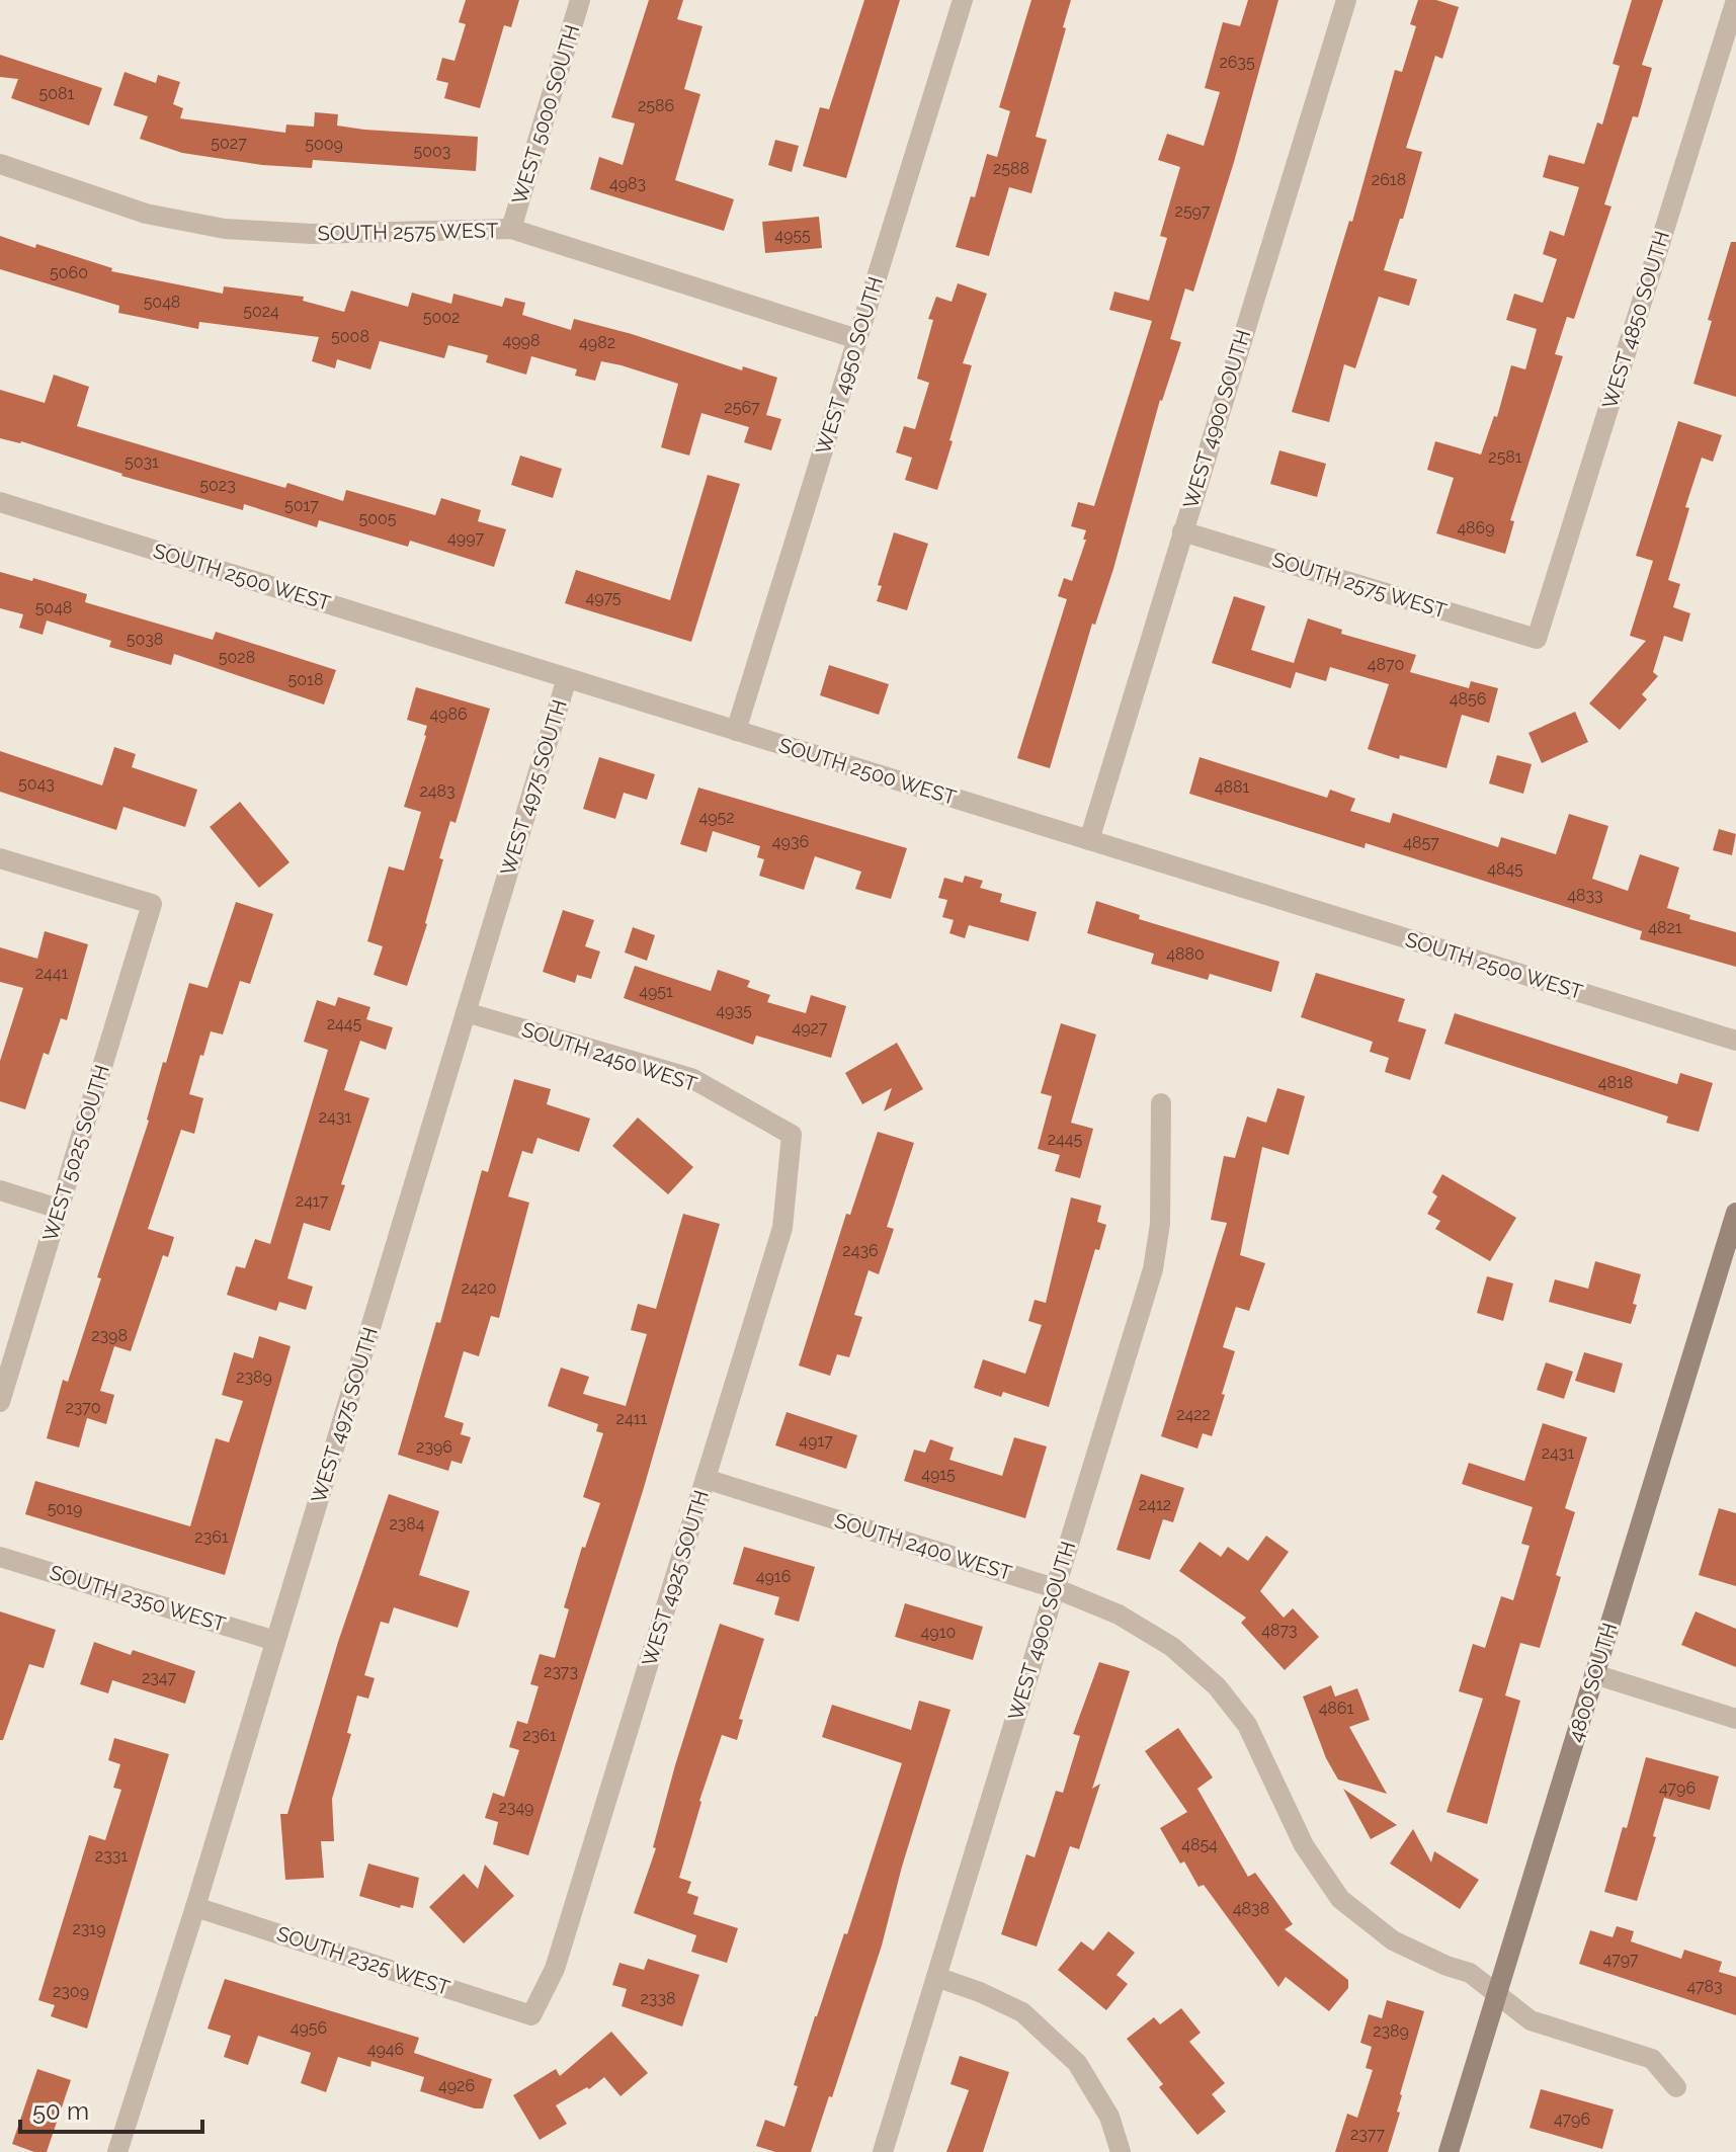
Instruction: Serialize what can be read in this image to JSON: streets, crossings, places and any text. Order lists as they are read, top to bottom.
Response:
{
  "streets": {
    "main road": ["4800 SOUTH"],
    "street": [
      "WEST 5000 SOUTH",
      "SOUTH 2575 WEST",
      "WEST 4850 SOUTH",
      "WEST 4950 SOUTH",
      "WEST 4900 SOUTH",
      "SOUTH 2500 WEST",
      "WEST 4975 SOUTH",
      "SOUTH 2450 WEST",
      "WEST 5025 SOUTH",
      "SOUTH 2400 WEST",
      "WEST 4925 SOUTH",
      "SOUTH 2350 WEST",
      "SOUTH 2325 WEST"
    ]
  },
  "crossings": [
    ["WEST 5000 SOUTH", "SOUTH 2575 WEST"],
    ["SOUTH 2575 WEST", "WEST 4850 SOUTH"],
    ["SOUTH 2575 WEST", "WEST 4950 SOUTH"],
    ["SOUTH 2575 WEST", "WEST 4900 SOUTH"],
    ["WEST 4950 SOUTH", "SOUTH 2500 WEST"],
    ["WEST 4900 SOUTH", "SOUTH 2500 WEST"],
    ["WEST 4900 SOUTH", "SOUTH 2400 WEST"],
    ["SOUTH 2500 WEST", "WEST 4975 SOUTH"],
    ["WEST 4975 SOUTH", "SOUTH 2450 WEST"],
    ["WEST 4975 SOUTH", "SOUTH 2350 WEST"],
    ["WEST 4975 SOUTH", "SOUTH 2325 WEST"],
    ["SOUTH 2450 WEST", "WEST 4925 SOUTH"],
    ["SOUTH 2400 WEST", "WEST 4925 SOUTH"],
    ["SOUTH 2400 WEST", "4800 SOUTH"],
    ["WEST 4925 SOUTH", "SOUTH 2325 WEST"]
  ],
  "house_numbers": [
    "2635",
    "5081",
    "2586",
    "5027",
    "5009",
    "5003",
    "2588",
    "2618",
    "4983",
    "2597",
    "4955",
    "5060",
    "5048",
    "5024",
    "5002",
    "5008",
    "4998",
    "4982",
    "2567",
    "2581",
    "5031",
    "5023",
    "5017",
    "5005",
    "4869",
    "4997",
    "4975",
    "5048",
    "5038",
    "5028",
    "4870",
    "5018",
    "4856",
    "4986",
    "5043",
    "4881",
    "2483",
    "4952",
    "4936",
    "4857",
    "4845",
    "4833",
    "4821",
    "4880",
    "2441",
    "4951",
    "4935",
    "2445",
    "4927",
    "4818",
    "2431",
    "2445",
    "2417",
    "2436",
    "2420",
    "2398",
    "2389",
    "2370",
    "2422",
    "2411",
    "4917",
    "2396",
    "2431",
    "4915",
    "2412",
    "5019",
    "2384",
    "2361",
    "4916",
    "4873",
    "4910",
    "2373",
    "2347",
    "4861",
    "2361",
    "4796",
    "2349",
    "4854",
    "2331",
    "4838",
    "2319",
    "4797",
    "4783",
    "2309",
    "2338",
    "4956",
    "2389",
    "4946",
    "4926",
    "4796",
    "2377"
  ],
  "scale_bar": "50 m"
}
